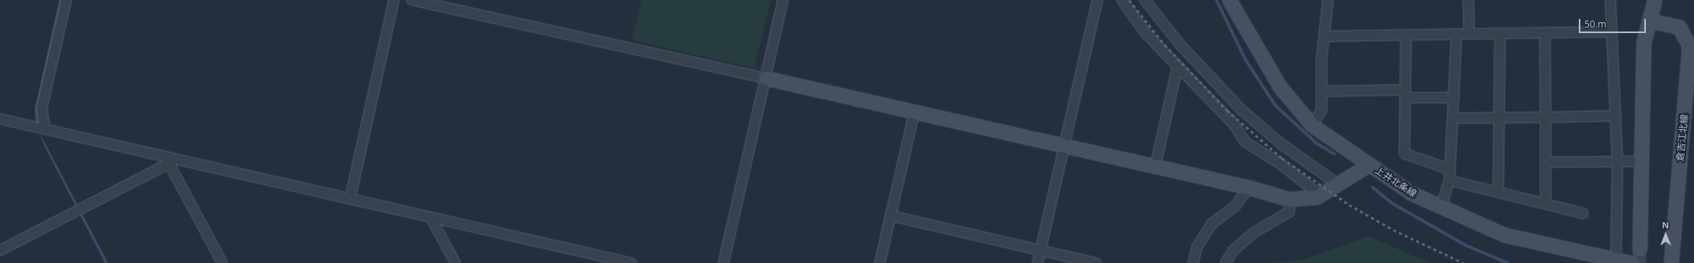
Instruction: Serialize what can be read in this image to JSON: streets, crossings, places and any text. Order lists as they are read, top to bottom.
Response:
{
  "streets": {
    "main road": ["倉吉江北線", "上井北条線"]
  },
  "scale_bar": "50 m",
  "north": "top"
}
